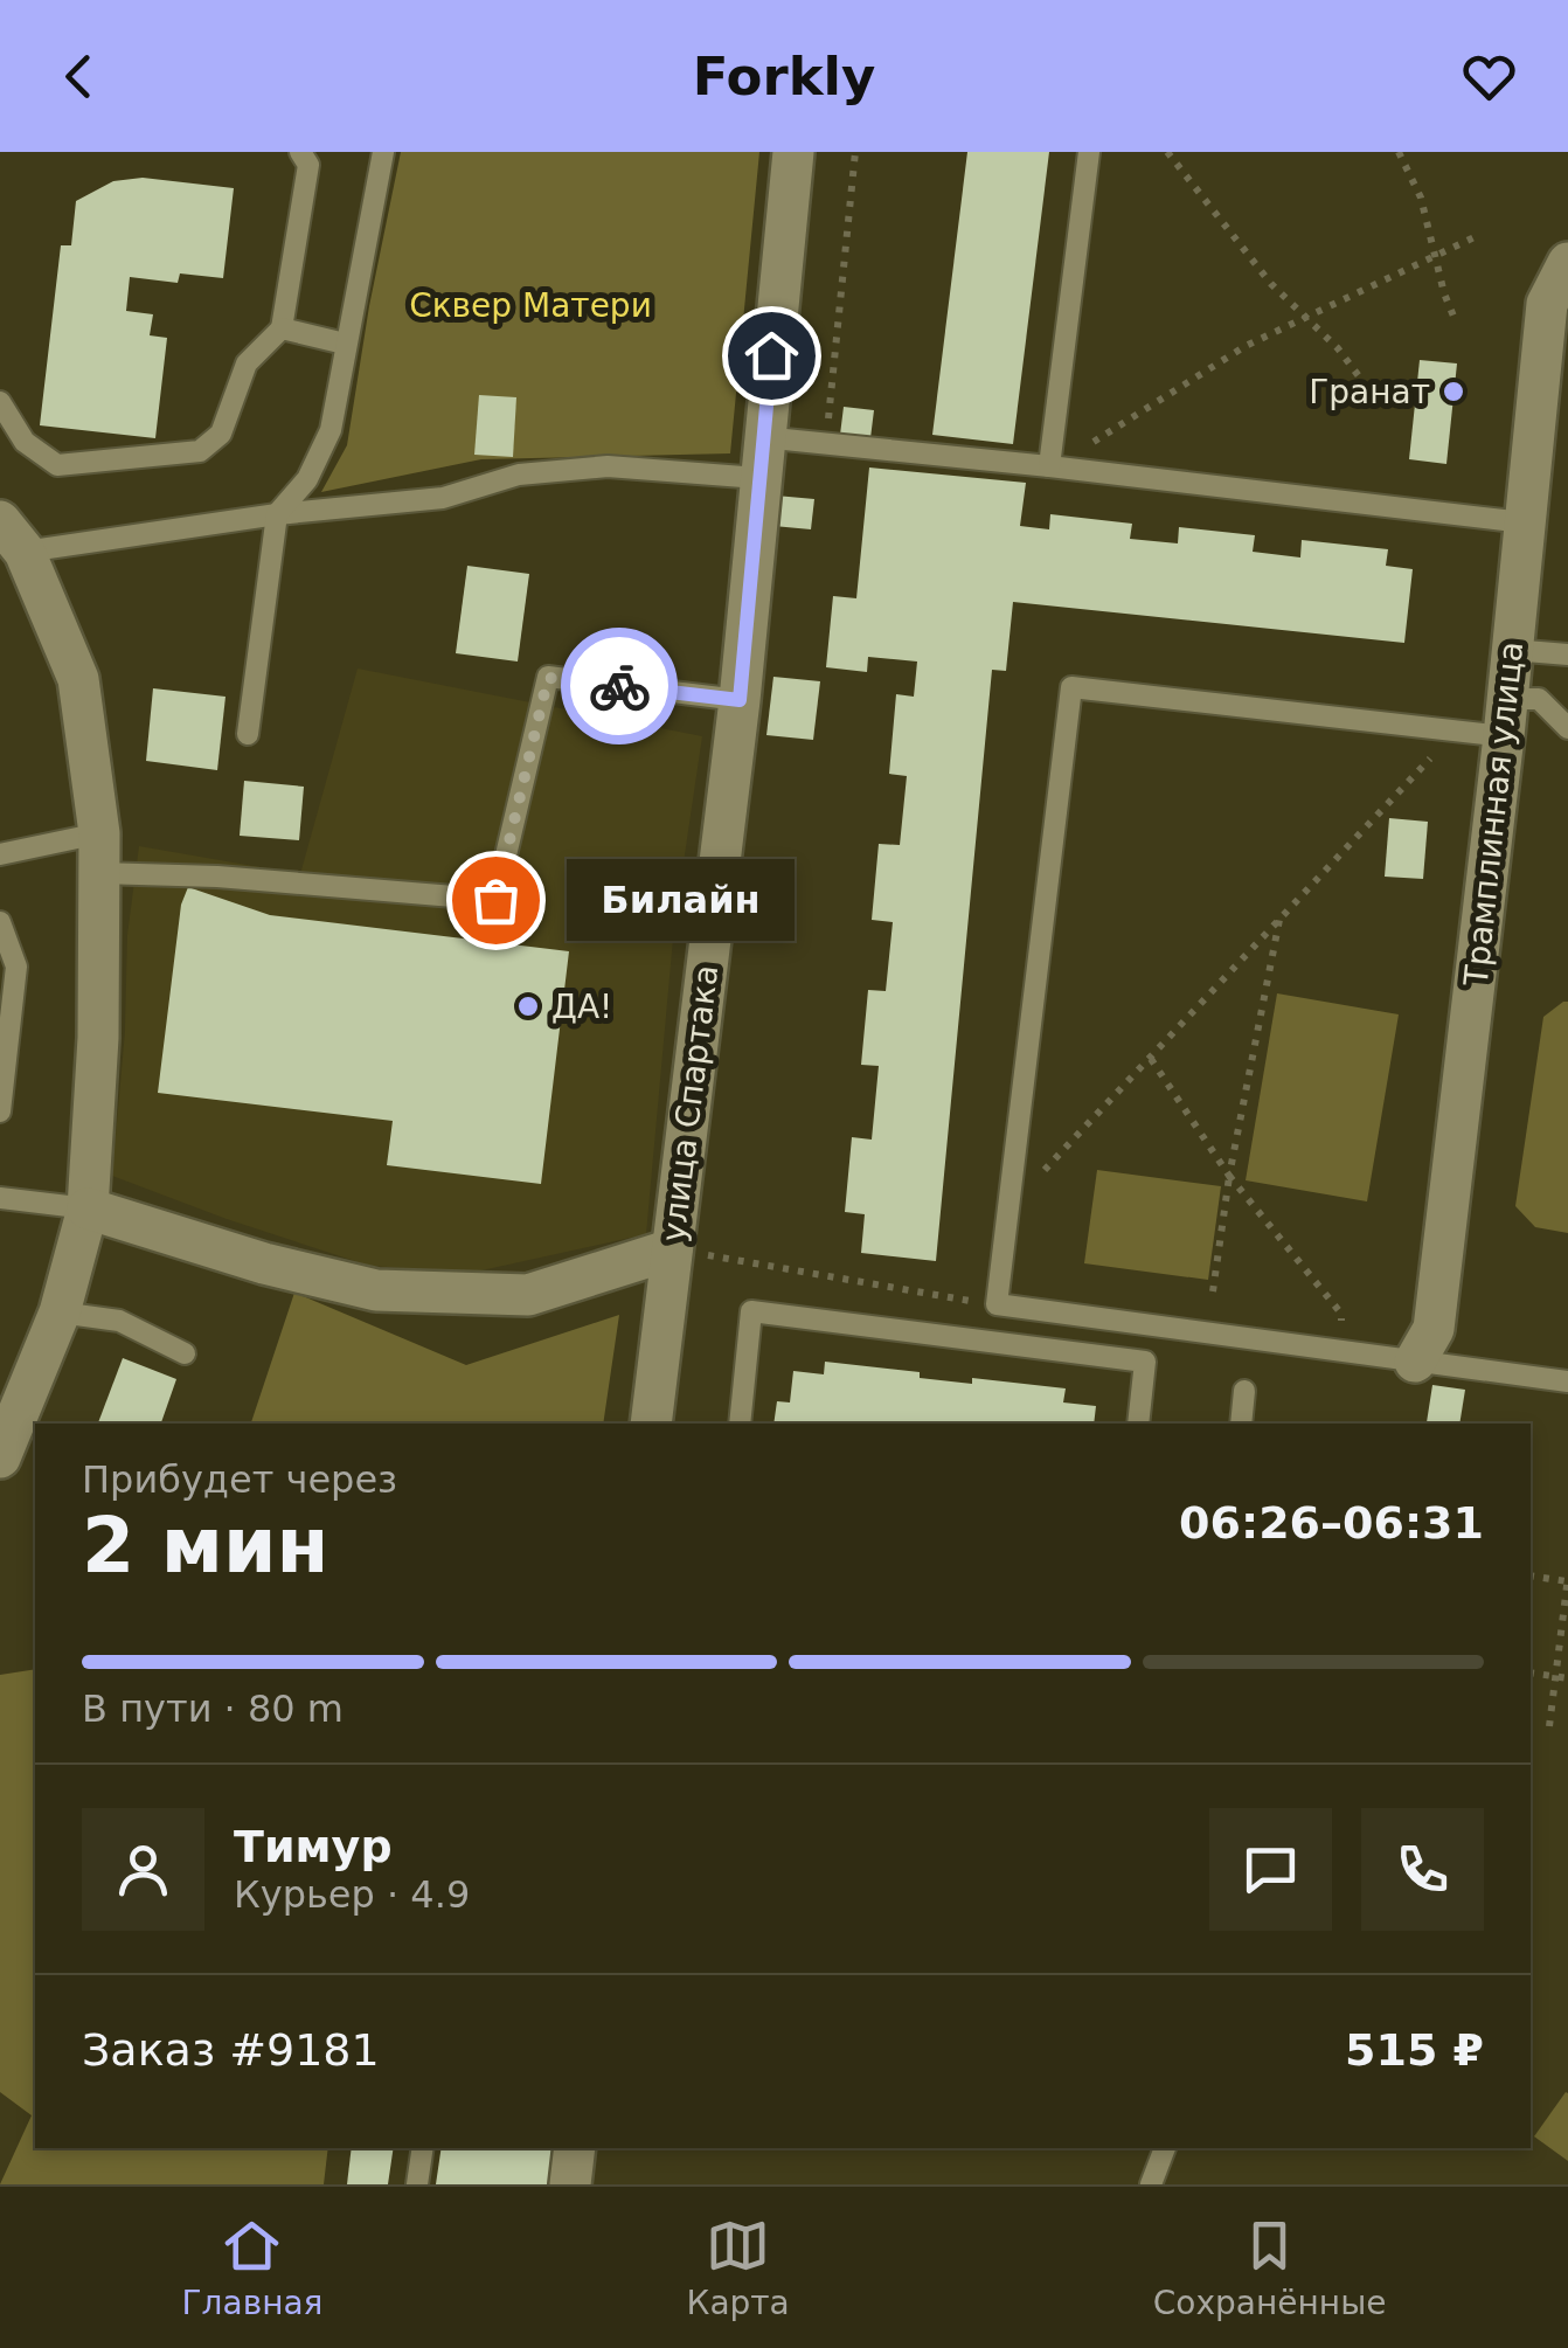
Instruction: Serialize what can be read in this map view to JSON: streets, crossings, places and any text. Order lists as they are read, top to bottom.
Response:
{
  "streets": {
    "street": ["Трамплинная улица", "улица Спартака"]
  },
  "parks": ["Сквер Матери"],
  "places": ["Гранат", "Билайн", "ДА!"],
  "page": {
    "header": "Forkly",
    "bubble": "Билайн",
    "heading": ["2 мин", "Прибудет через", "06:26–06:31"],
    "panel": [
      "Тимур",
      "Курьер · 4.9",
      "Заказ #9181",
      "515 ₽"
    ],
    "bar": "В пути · 80 m",
    "tabs": ["Главная", "Карта", "Сохранённые"]
  }
}
